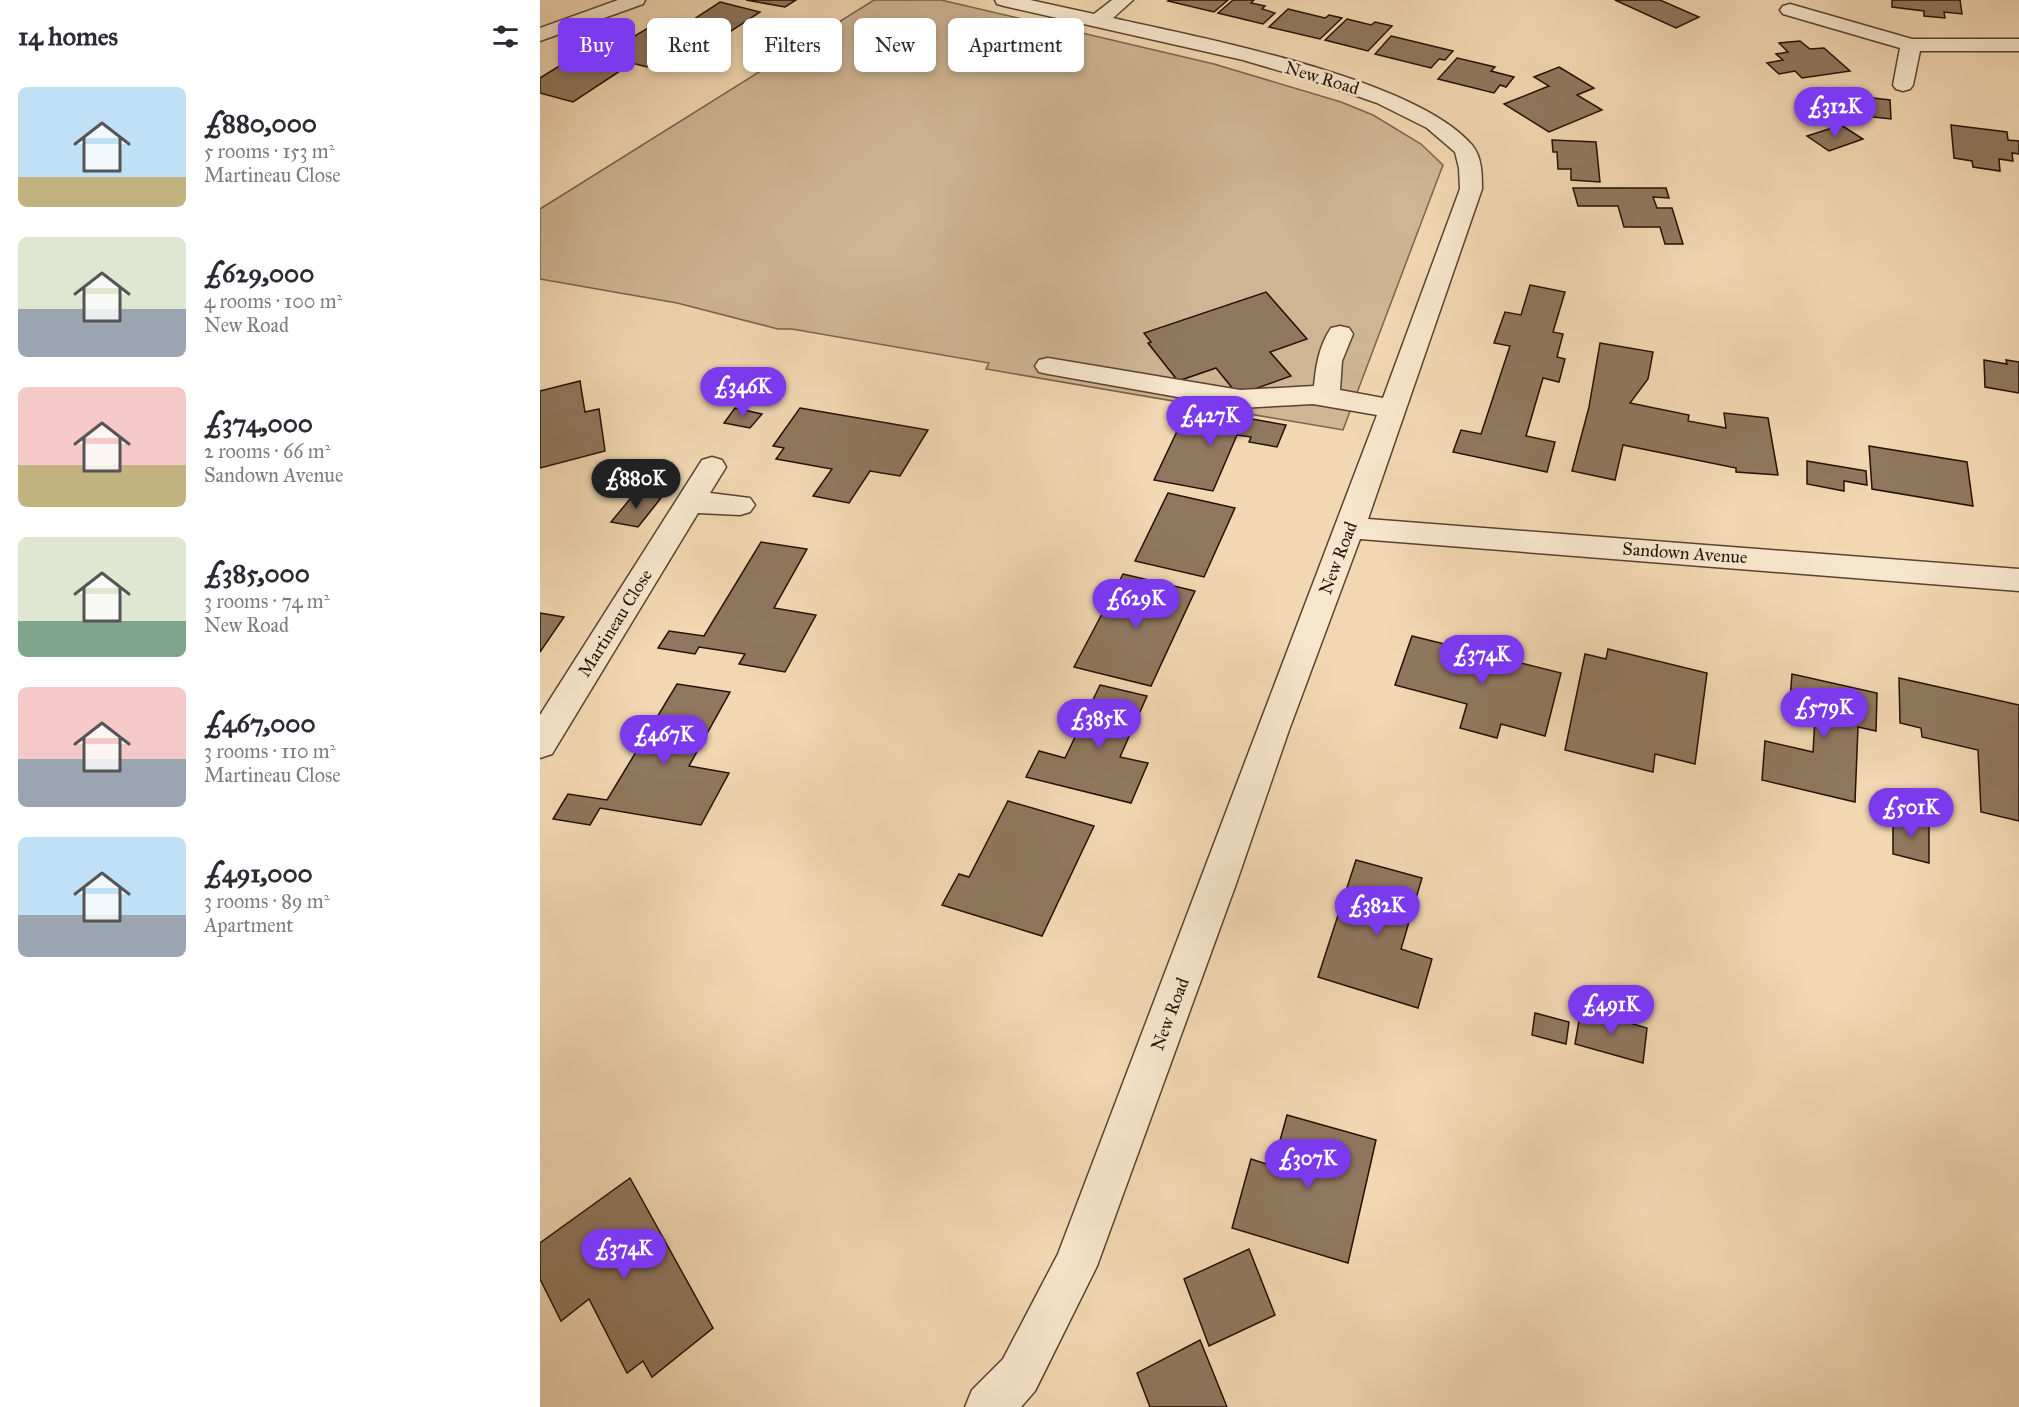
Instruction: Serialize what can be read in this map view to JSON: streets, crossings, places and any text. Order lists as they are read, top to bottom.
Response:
{
  "streets": {
    "street": ["New Road", "Sandown Avenue", "Martineau Close"]
  },
  "crossings": [
    ["New Road", "Sandown Avenue"]
  ],
  "page": {
    "heading": "14 homes",
    "chip": [
      "Buy",
      "Rent",
      "Filters",
      "New",
      "Apartment"
    ],
    "list": [
      {
        "name": "£880,000",
        "note": "5 rooms · 153 m² · Martineau Close"
      },
      {
        "name": "£629,000",
        "note": "4 rooms · 100 m² · New Road"
      },
      {
        "name": "£374,000",
        "note": "2 rooms · 66 m² · Sandown Avenue"
      },
      {
        "name": "£385,000",
        "note": "3 rooms · 74 m² · New Road"
      },
      {
        "name": "£467,000",
        "note": "3 rooms · 110 m² · Martineau Close"
      },
      {
        "name": "£491,000",
        "note": "3 rooms · 89 m² · Apartment"
      }
    ],
    "price": [
      "£312K",
      "£346K",
      "£427K",
      "£880K",
      "£629K",
      "£374K",
      "£579K",
      "£385K",
      "£467K",
      "£501K",
      "£382K",
      "£491K",
      "£307K",
      "£374K"
    ]
  }
}
